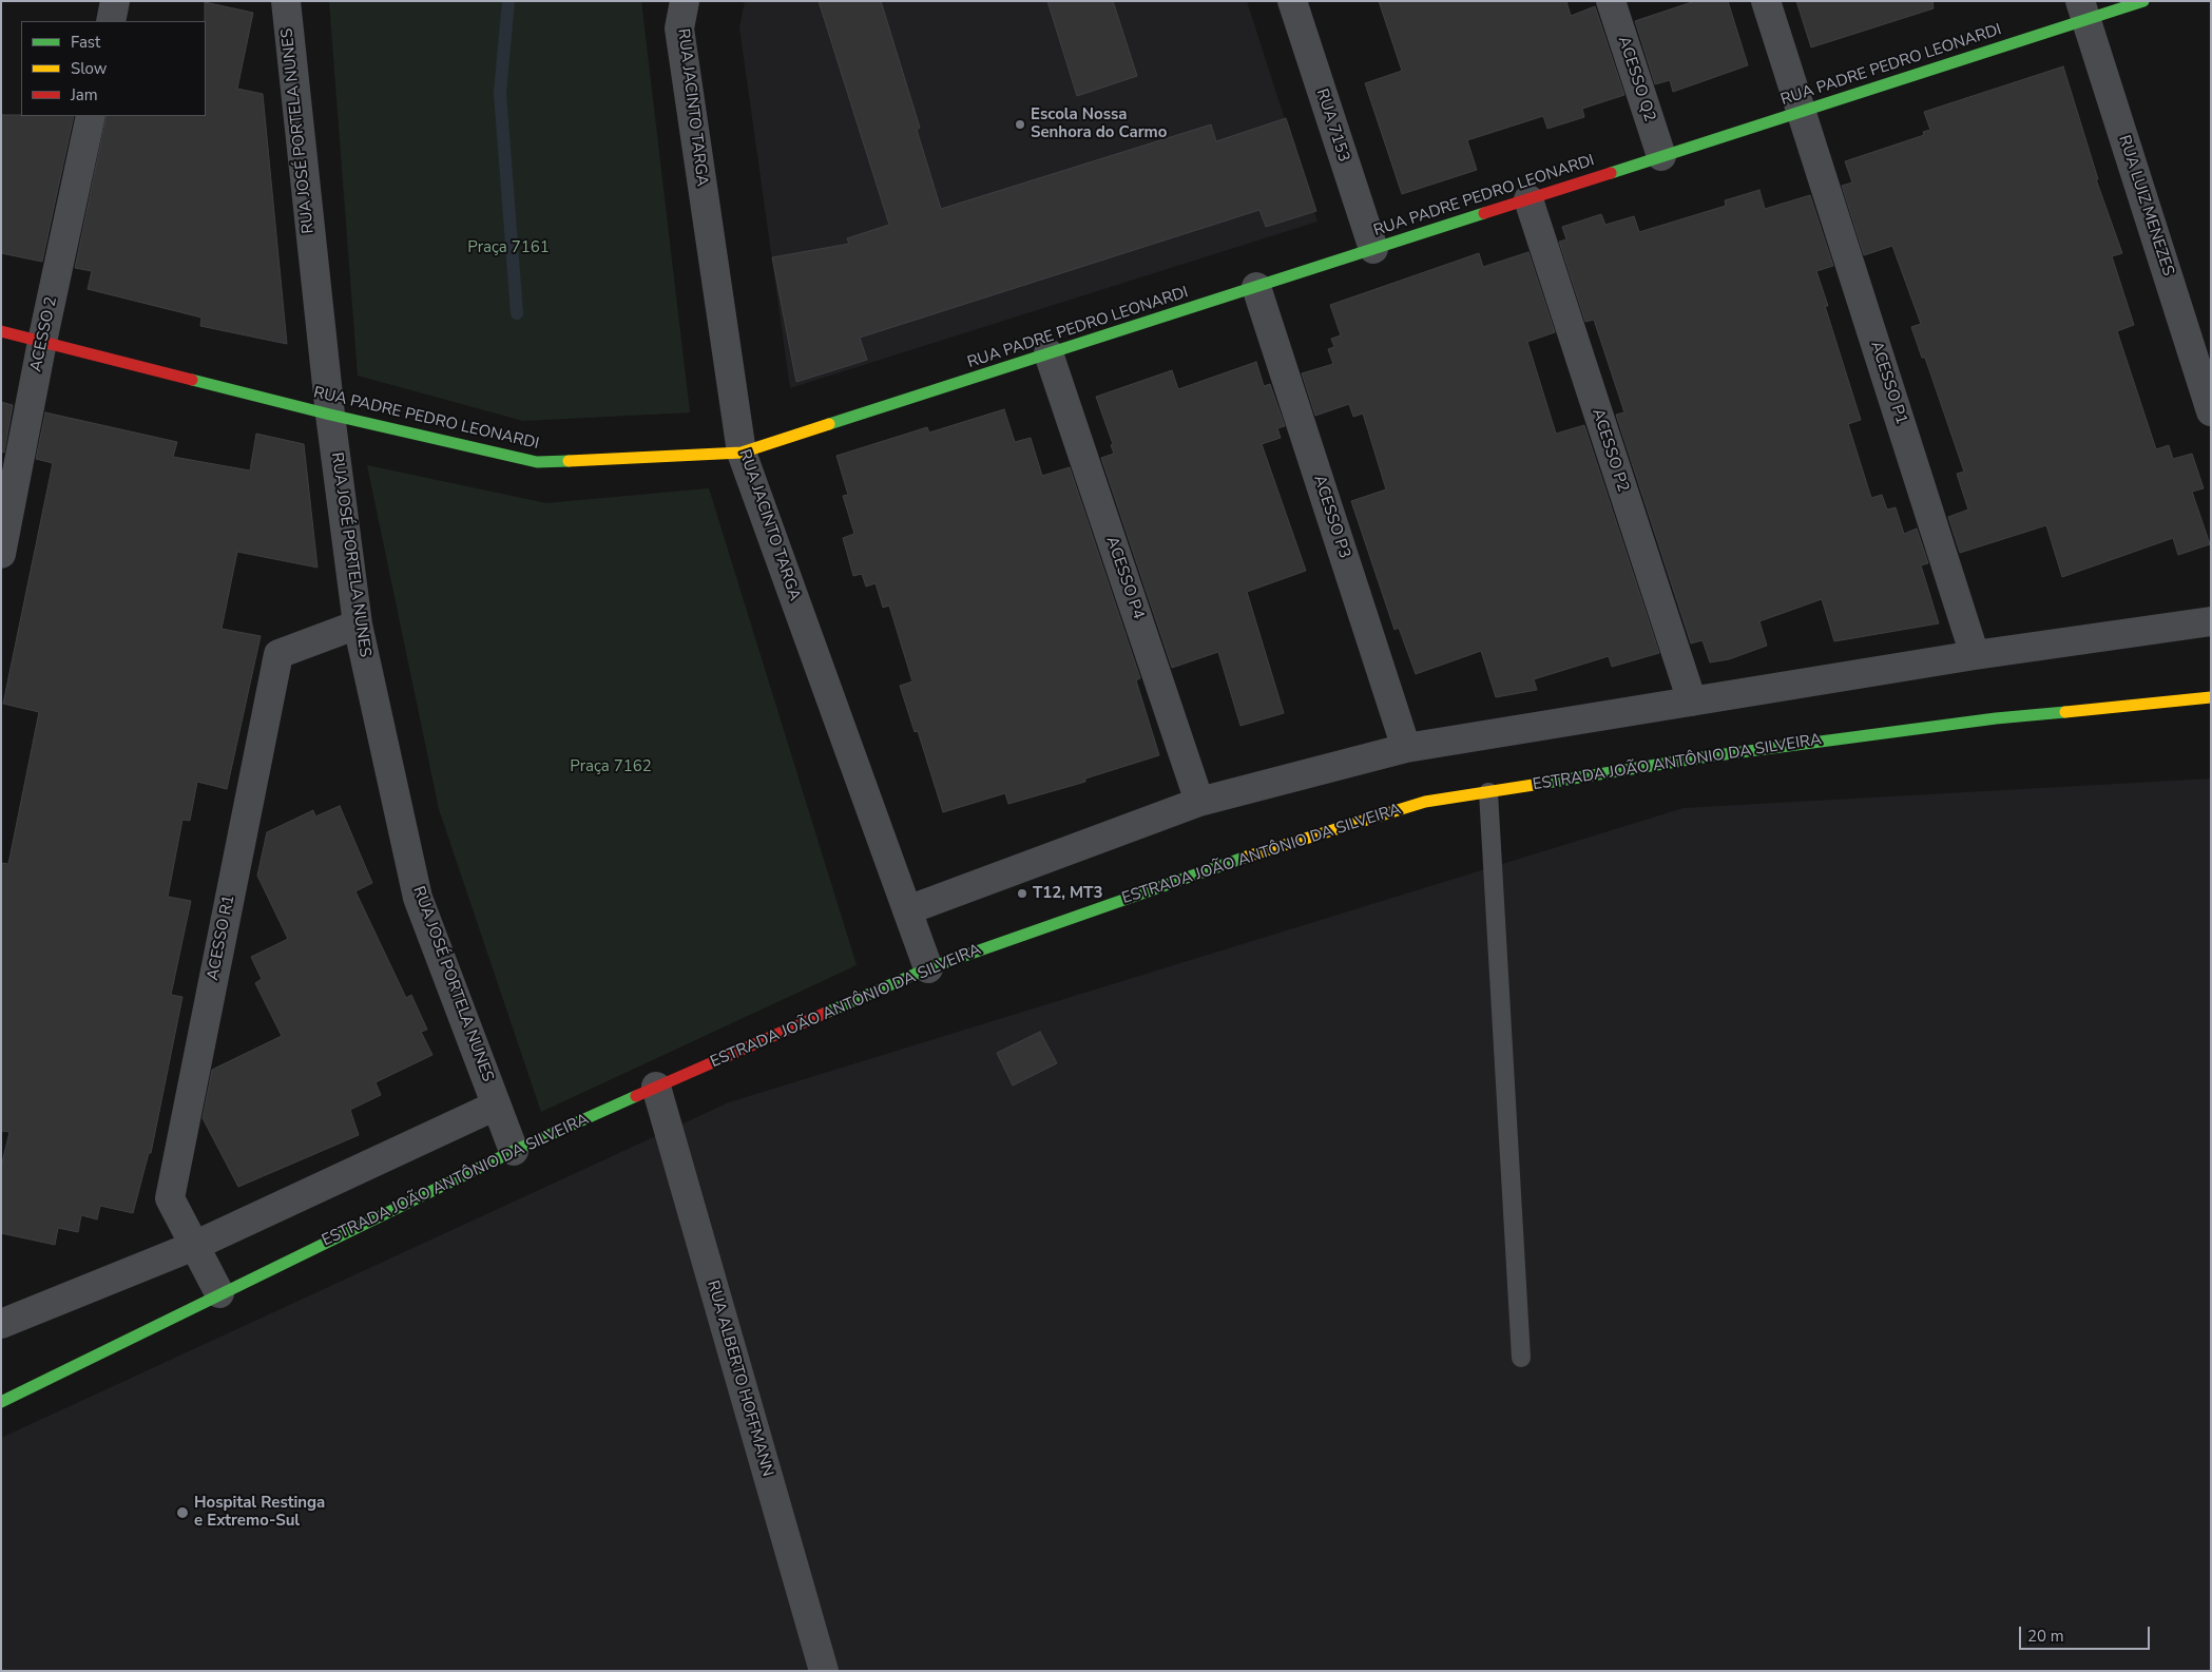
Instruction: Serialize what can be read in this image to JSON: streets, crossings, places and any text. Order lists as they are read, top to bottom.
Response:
{
  "streets": {
    "main road": ["RUA PADRE PEDRO LEONARDI", "ESTRADA JOÃO ANTÔNIO DA SILVEIRA"],
    "street": [
      "ACESSO Q2",
      "RUA JACINTO TARGA",
      "RUA 7153",
      "RUA JOSÉ PORTELA NUNES",
      "RUA LUIZ MENEZES",
      "ACESSO 2",
      "ACESSO P1",
      "ACESSO P2",
      "ACESSO P3",
      "ACESSO P4",
      "ACESSO R1",
      "RUA ALBERTO HOFFMANN"
    ]
  },
  "crossings": [
    ["RUA PADRE PEDRO LEONARDI", "ACESSO Q2"],
    ["RUA PADRE PEDRO LEONARDI", "RUA JACINTO TARGA"],
    ["RUA PADRE PEDRO LEONARDI", "RUA 7153"],
    ["RUA PADRE PEDRO LEONARDI", "RUA JOSÉ PORTELA NUNES"],
    ["RUA PADRE PEDRO LEONARDI", "RUA LUIZ MENEZES"],
    ["RUA PADRE PEDRO LEONARDI", "ACESSO 2"],
    ["RUA PADRE PEDRO LEONARDI", "ACESSO P1"],
    ["RUA PADRE PEDRO LEONARDI", "ACESSO P2"],
    ["RUA PADRE PEDRO LEONARDI", "ACESSO P3"],
    ["RUA PADRE PEDRO LEONARDI", "ACESSO P4"],
    ["RUA JACINTO TARGA", "ESTRADA JOÃO ANTÔNIO DA SILVEIRA"],
    ["RUA JOSÉ PORTELA NUNES", "ESTRADA JOÃO ANTÔNIO DA SILVEIRA"],
    ["RUA JOSÉ PORTELA NUNES", "ACESSO R1"],
    ["ESTRADA JOÃO ANTÔNIO DA SILVEIRA", "ACESSO R1"],
    ["ESTRADA JOÃO ANTÔNIO DA SILVEIRA", "RUA ALBERTO HOFFMANN"]
  ],
  "parks": ["Praça 7161", "Praça 7162"],
  "places": ["Escola Nossa Senhora do Carmo", "T12, MT3", "Hospital Restinga e Extremo-Sul"],
  "legend": ["Fast", "Slow", "Jam"],
  "scale_bar": "20 m"
}
